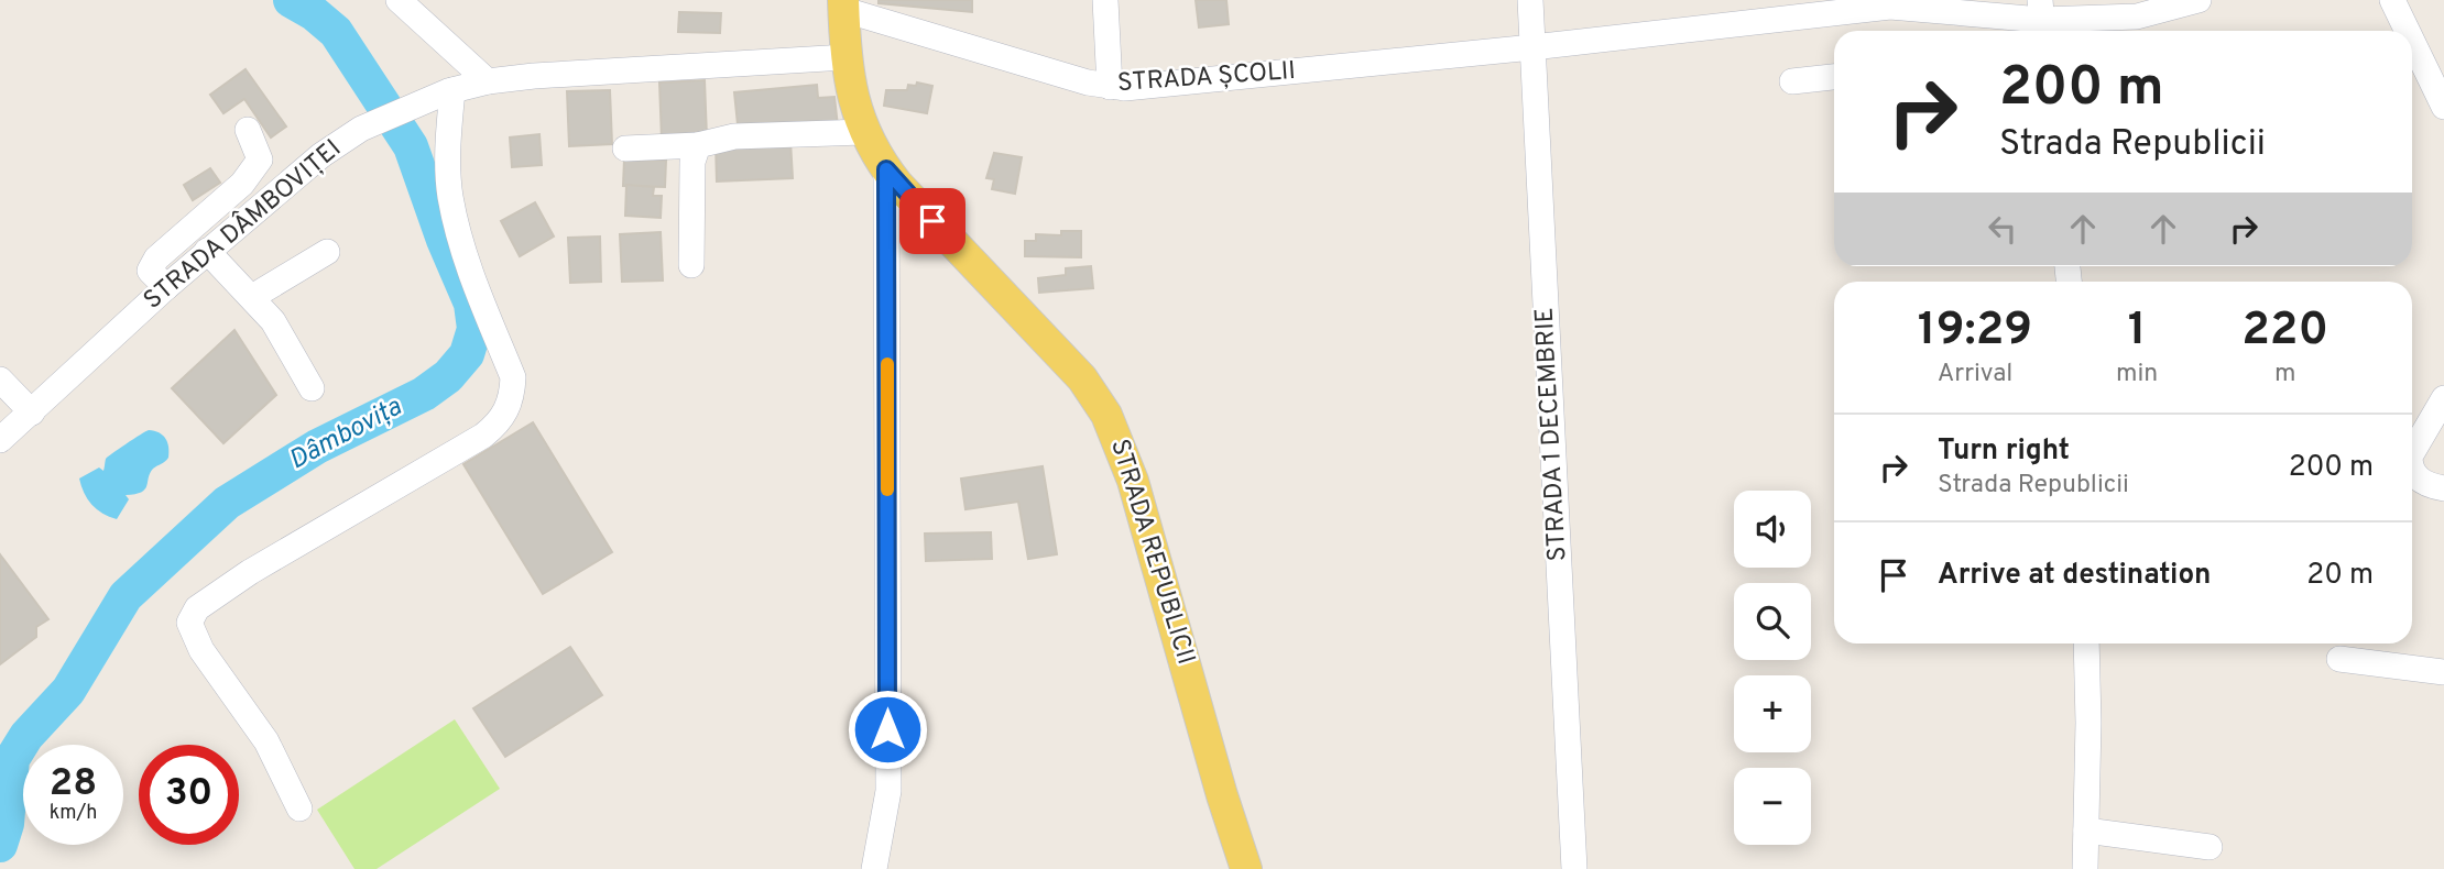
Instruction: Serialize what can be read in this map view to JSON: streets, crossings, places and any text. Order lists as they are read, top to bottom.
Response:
{
  "streets": {
    "main road": ["STRADA REPUBLICII"],
    "street": ["STRADA ȘCOLII", "STRADA DÂMBOVIȚEI", "STRADA 1 DECEMBRIE"]
  },
  "crossings": [
    ["STRADA ȘCOLII", "STRADA 1 DECEMBRIE"],
    ["STRADA ȘCOLII", "STRADA REPUBLICII"],
    ["STRADA DÂMBOVIȚEI", "STRADA REPUBLICII"]
  ],
  "water": ["Dâmbovița"],
  "page": {
    "turn": ["200 m", "Strada Republicii"],
    "eta": [
      "19:29",
      "Arrival",
      "1",
      "min",
      "220",
      "m"
    ],
    "list": [
      {
        "name": "Turn right",
        "note": "Strada Republicii",
        "value": "200 m"
      },
      {
        "name": "Arrive at destination",
        "value": "20 m"
      }
    ],
    "map_buttons": ["+", "−"],
    "speed": "28 km/h",
    "limit": "30"
  }
}
